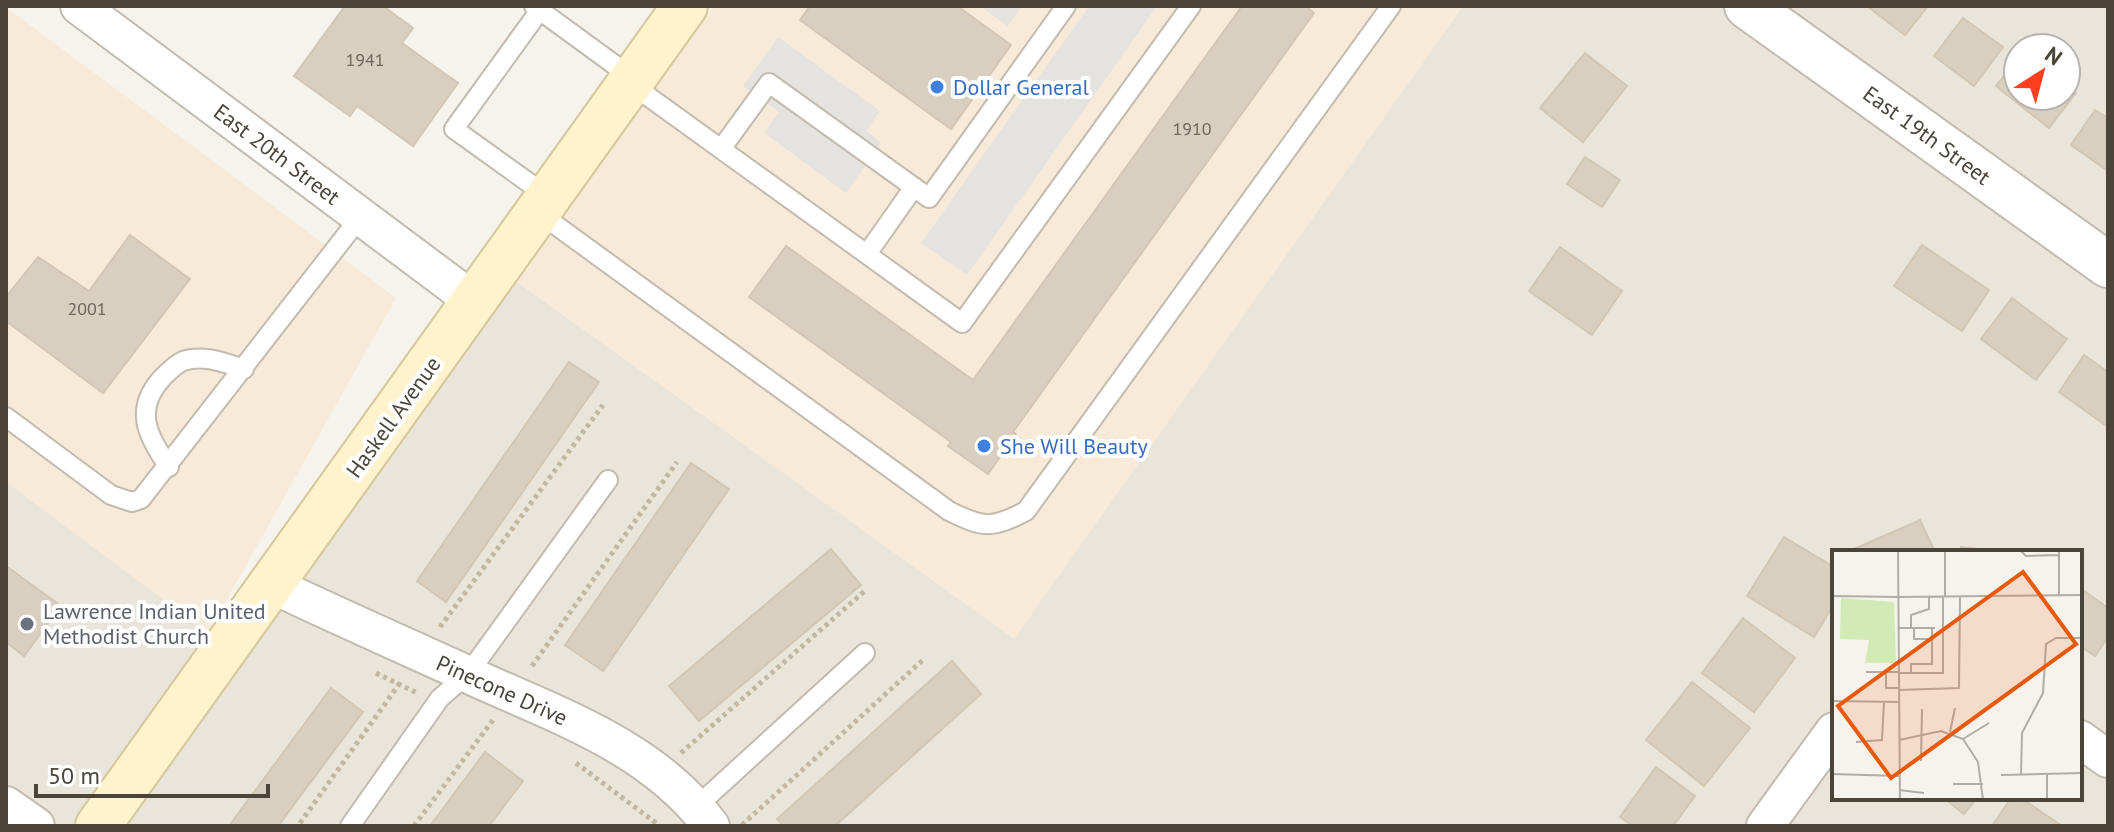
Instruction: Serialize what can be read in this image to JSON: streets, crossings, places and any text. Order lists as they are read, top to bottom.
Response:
{
  "streets": {
    "main road": ["Haskell Avenue"],
    "street": ["East 19th Street", "East 20th Street", "Pinecone Drive"]
  },
  "crossings": [
    ["East 20th Street", "Haskell Avenue"],
    ["Haskell Avenue", "Pinecone Drive"]
  ],
  "places": ["Dollar General", "She Will Beauty", "Lawrence Indian United Methodist Church"],
  "house_numbers": ["1941", "1910", "2001"],
  "scale_bar": "50 m",
  "north": "top right"
}
